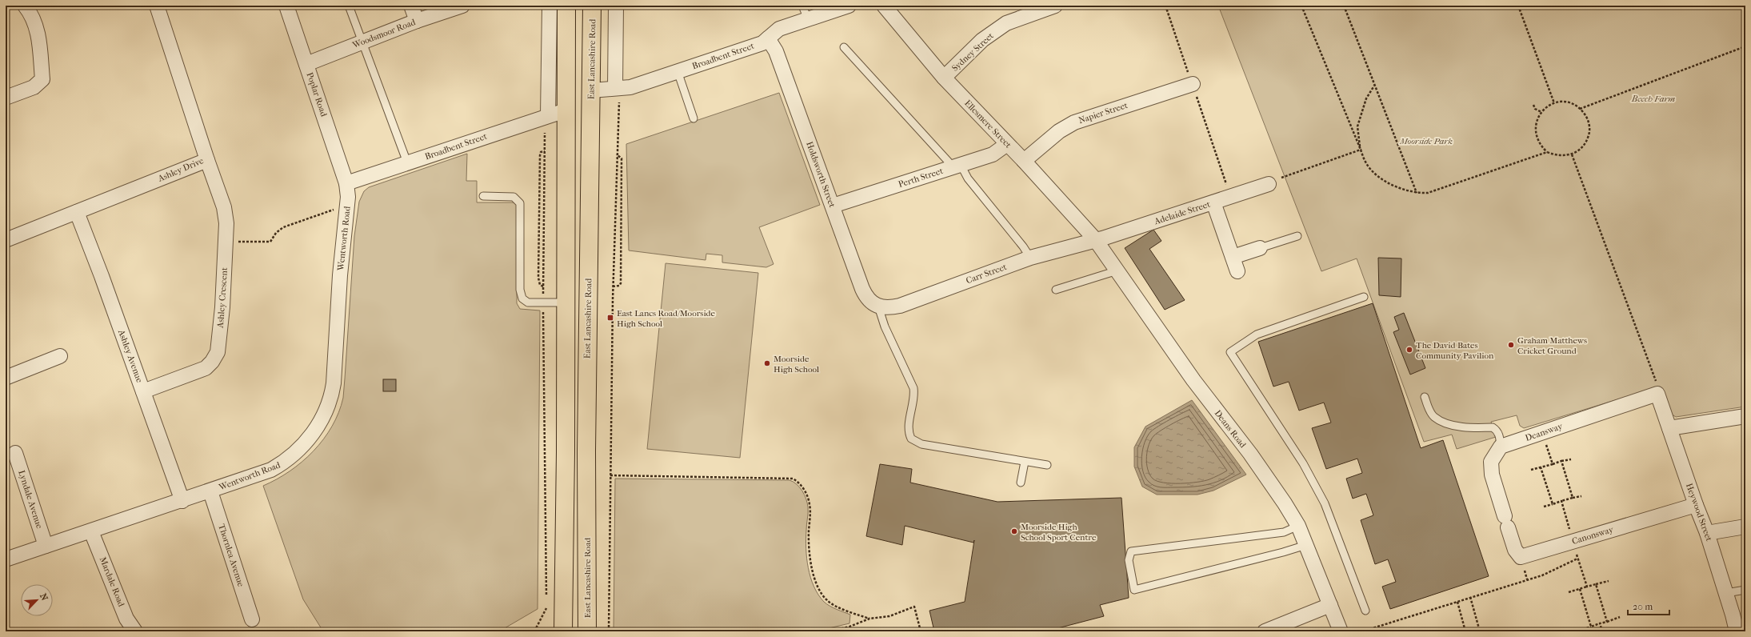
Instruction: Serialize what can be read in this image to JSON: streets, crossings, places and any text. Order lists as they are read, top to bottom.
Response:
{
  "streets": {
    "highway": ["East Lancashire Road"],
    "street": [
      "Woodsmoor Road",
      "Sydney Street",
      "Broadbent Street",
      "Poplar Road",
      "Napier Street",
      "Ellesmere Street",
      "Ashley Drive",
      "Holdsworth Street",
      "Perth Street",
      "Adelaide Street",
      "Wentworth Road",
      "Carr Street",
      "Ashley Crescent",
      "Ashley Avenue",
      "Deans Road",
      "Deansway",
      "Lyndale Avenue",
      "Heywood Street",
      "Canonsway",
      "Thornlea Avenue",
      "Mardale Road"
    ]
  },
  "crossings": [
    ["Woodsmoor Road", "Poplar Road"],
    ["Sydney Street", "Ellesmere Street"],
    ["Broadbent Street", "East Lancashire Road"],
    ["Broadbent Street", "Poplar Road"],
    ["Broadbent Street", "Holdsworth Street"],
    ["Broadbent Street", "Wentworth Road"],
    ["Poplar Road", "Wentworth Road"],
    ["Napier Street", "Ellesmere Street"],
    ["Ellesmere Street", "Perth Street"],
    ["Ellesmere Street", "Adelaide Street"],
    ["Ellesmere Street", "Carr Street"],
    ["Ellesmere Street", "Deans Road"],
    ["Ashley Drive", "Ashley Crescent"],
    ["Ashley Drive", "Ashley Avenue"],
    ["Holdsworth Street", "Perth Street"],
    ["Holdsworth Street", "Carr Street"],
    ["Adelaide Street", "Carr Street"],
    ["Adelaide Street", "Deans Road"],
    ["Wentworth Road", "Ashley Avenue"],
    ["Wentworth Road", "Lyndale Avenue"],
    ["Wentworth Road", "Thornlea Avenue"],
    ["Wentworth Road", "Mardale Road"],
    ["Carr Street", "Deans Road"],
    ["Ashley Crescent", "Ashley Avenue"],
    ["Deansway", "Heywood Street"],
    ["Deansway", "Canonsway"],
    ["Heywood Street", "Canonsway"]
  ],
  "parks": ["Beech Farm", "Moorside Park"],
  "places": {
    "transit": ["East Lancs Road/Moorside High School"],
    "other": [
      "Graham Matthews Cricket Ground",
      "The David Bates Community Pavilion",
      "Moorside High School",
      "Moorside High School Sport Centre"
    ]
  },
  "scale_bar": "20 m",
  "north": "top right"
}
